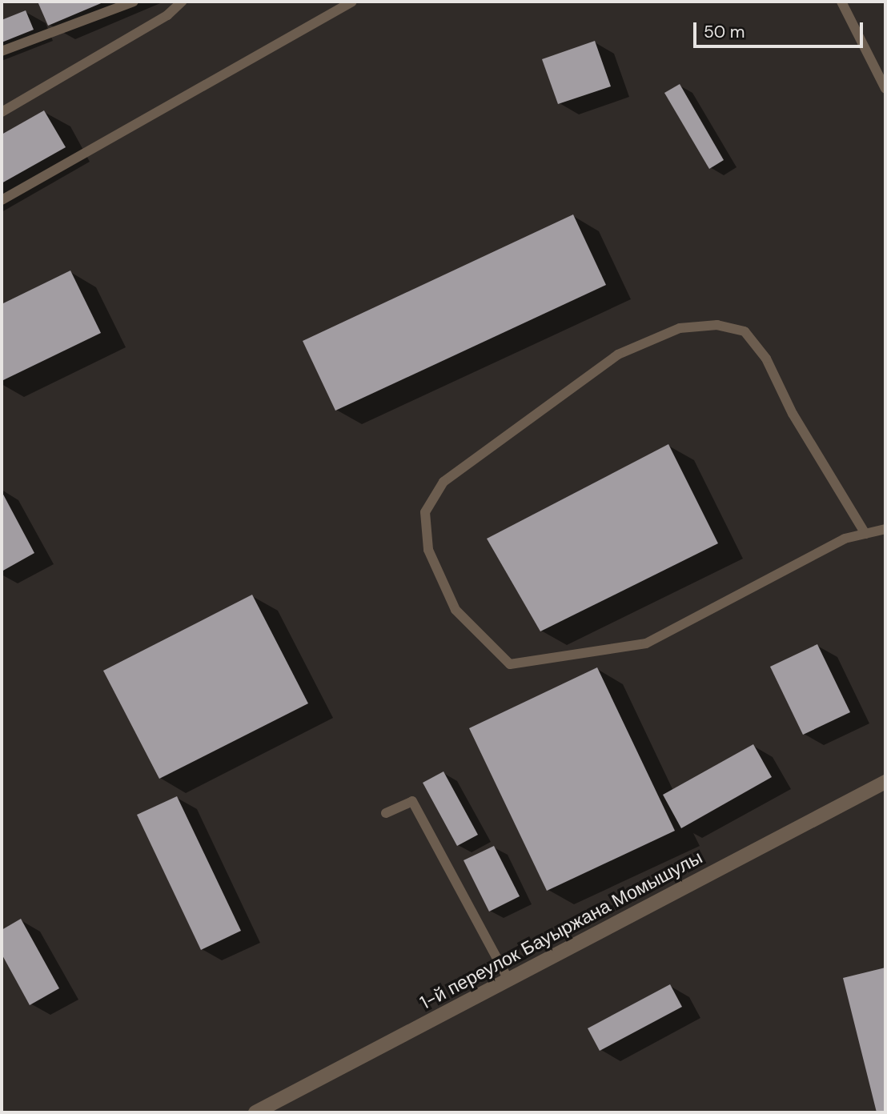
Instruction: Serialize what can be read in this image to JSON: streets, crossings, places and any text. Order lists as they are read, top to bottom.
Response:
{
  "streets": {
    "street": ["1-й переулок Бауыржана Момышулы"]
  },
  "scale_bar": "50 m"
}
